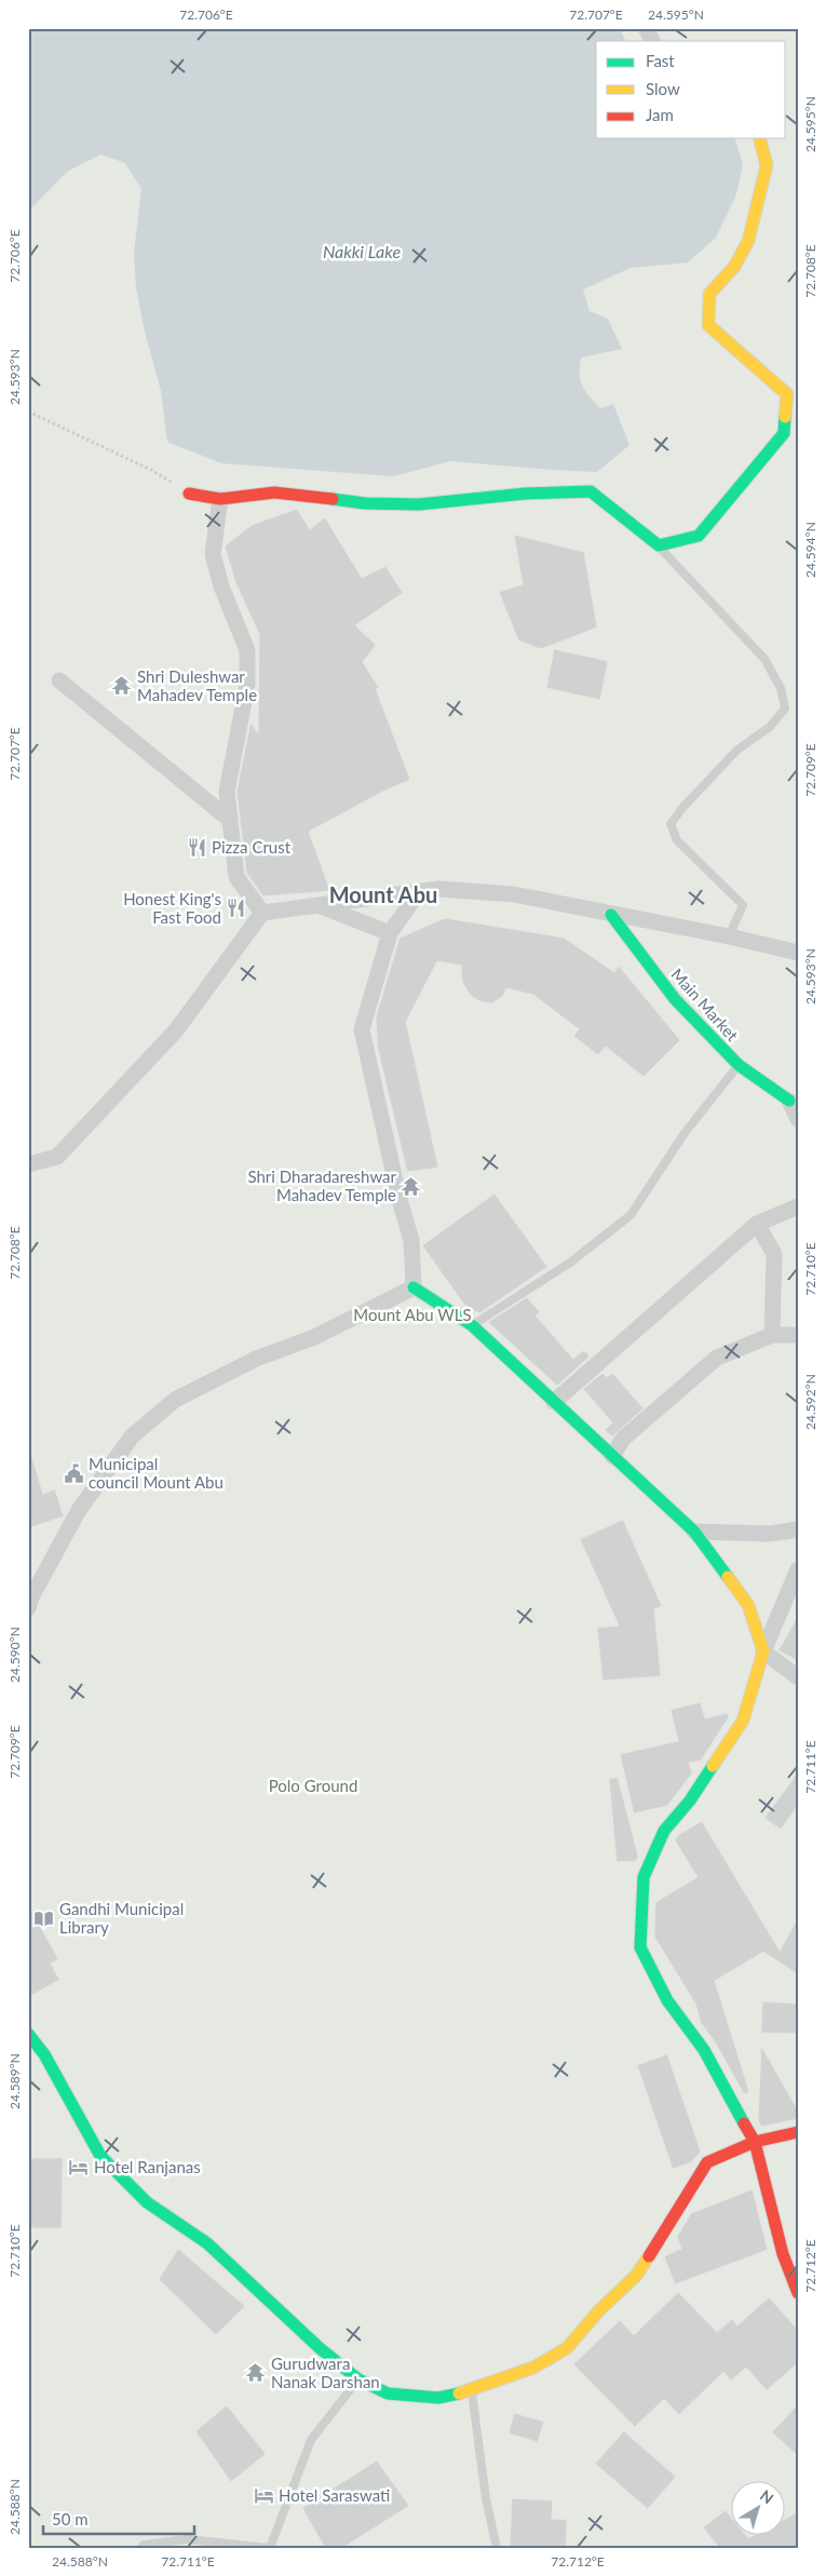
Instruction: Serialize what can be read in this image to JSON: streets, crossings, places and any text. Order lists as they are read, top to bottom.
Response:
{
  "streets": {
    "street": ["Main Market"]
  },
  "districts": ["Mount Abu"],
  "water": ["Nakki Lake"],
  "parks": ["Mount Abu WLS", "Polo Ground"],
  "places": {
    "temple": ["Shri Duleshwar Mahadev Temple", "Shri Dharadareshwar Mahadev Temple", "Gurudwara Nanak Darshan"],
    "restaurant": ["Pizza Crust", "Honest King's Fast Food"],
    "public building": ["Municipal council Mount Abu"],
    "library": ["Gandhi Municipal Library"],
    "hotel": ["Hotel Ranjanas", "Hotel Saraswati"]
  },
  "legend": ["Fast", "Slow", "Jam"],
  "scale_bar": "50 m",
  "north": "top right",
  "coordinates": [
    "72.706°E",
    "72.707°E",
    "24.595°N",
    "72.708°E",
    "24.593°N",
    "24.594°N",
    "72.709°E",
    "72.710°E",
    "24.592°N",
    "24.590°N",
    "72.711°E",
    "24.589°N",
    "72.712°E",
    "24.588°N"
  ]
}
